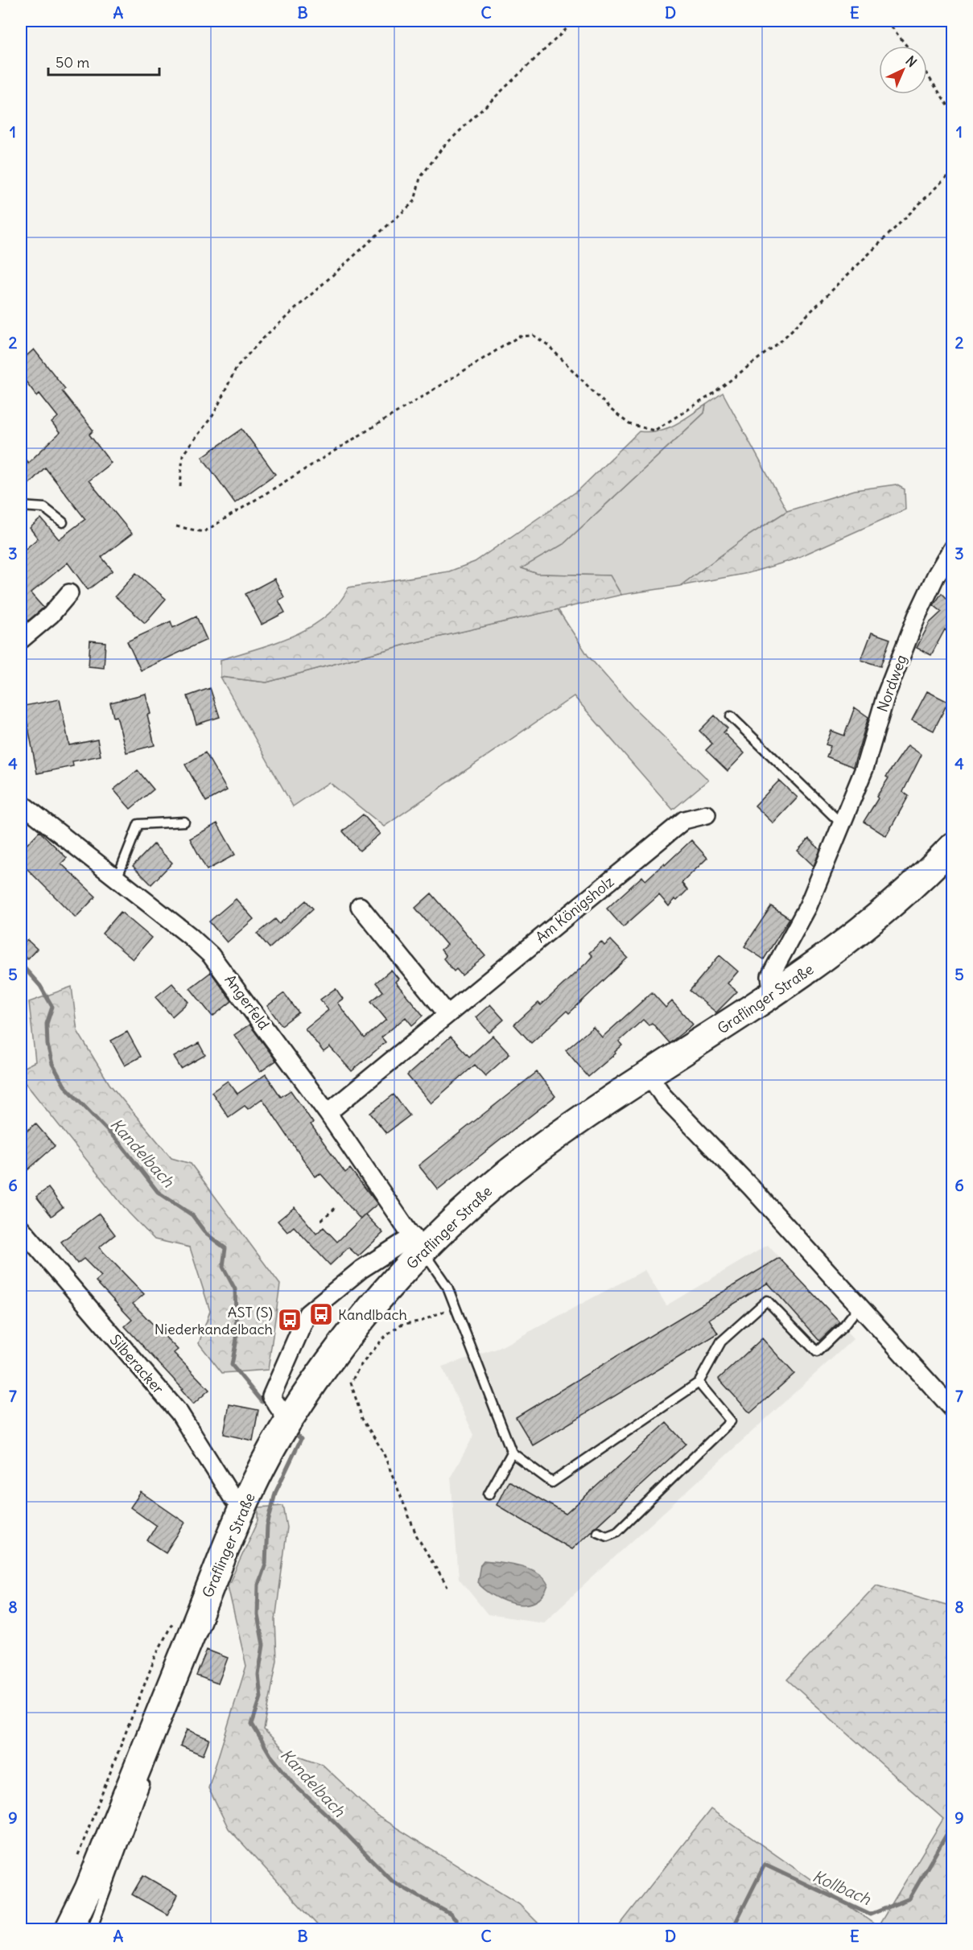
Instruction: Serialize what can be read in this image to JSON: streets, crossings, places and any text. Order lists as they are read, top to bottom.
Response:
{
  "streets": {
    "main road": ["Graflinger Straße"],
    "street": [
      "Nordweg",
      "Am Königsholz",
      "Angerfeld",
      "Silberacker"
    ]
  },
  "crossings": [
    ["Nordweg", "Graflinger Straße"],
    ["Am Königsholz", "Angerfeld"],
    ["Graflinger Straße", "Angerfeld"],
    ["Graflinger Straße", "Silberacker"]
  ],
  "water": ["Kandelbach", "Kollbach"],
  "places": {
    "bus stop": ["Kandlbach", "AST (S) Niederkandelbach"]
  },
  "scale_bar": "50 m",
  "north": "top right",
  "grid": {
    "columns": [
      "A",
      "B",
      "C",
      "D",
      "E"
    ],
    "rows": [
      "1",
      "2",
      "3",
      "4",
      "5",
      "6",
      "7",
      "8",
      "9"
    ]
  }
}
